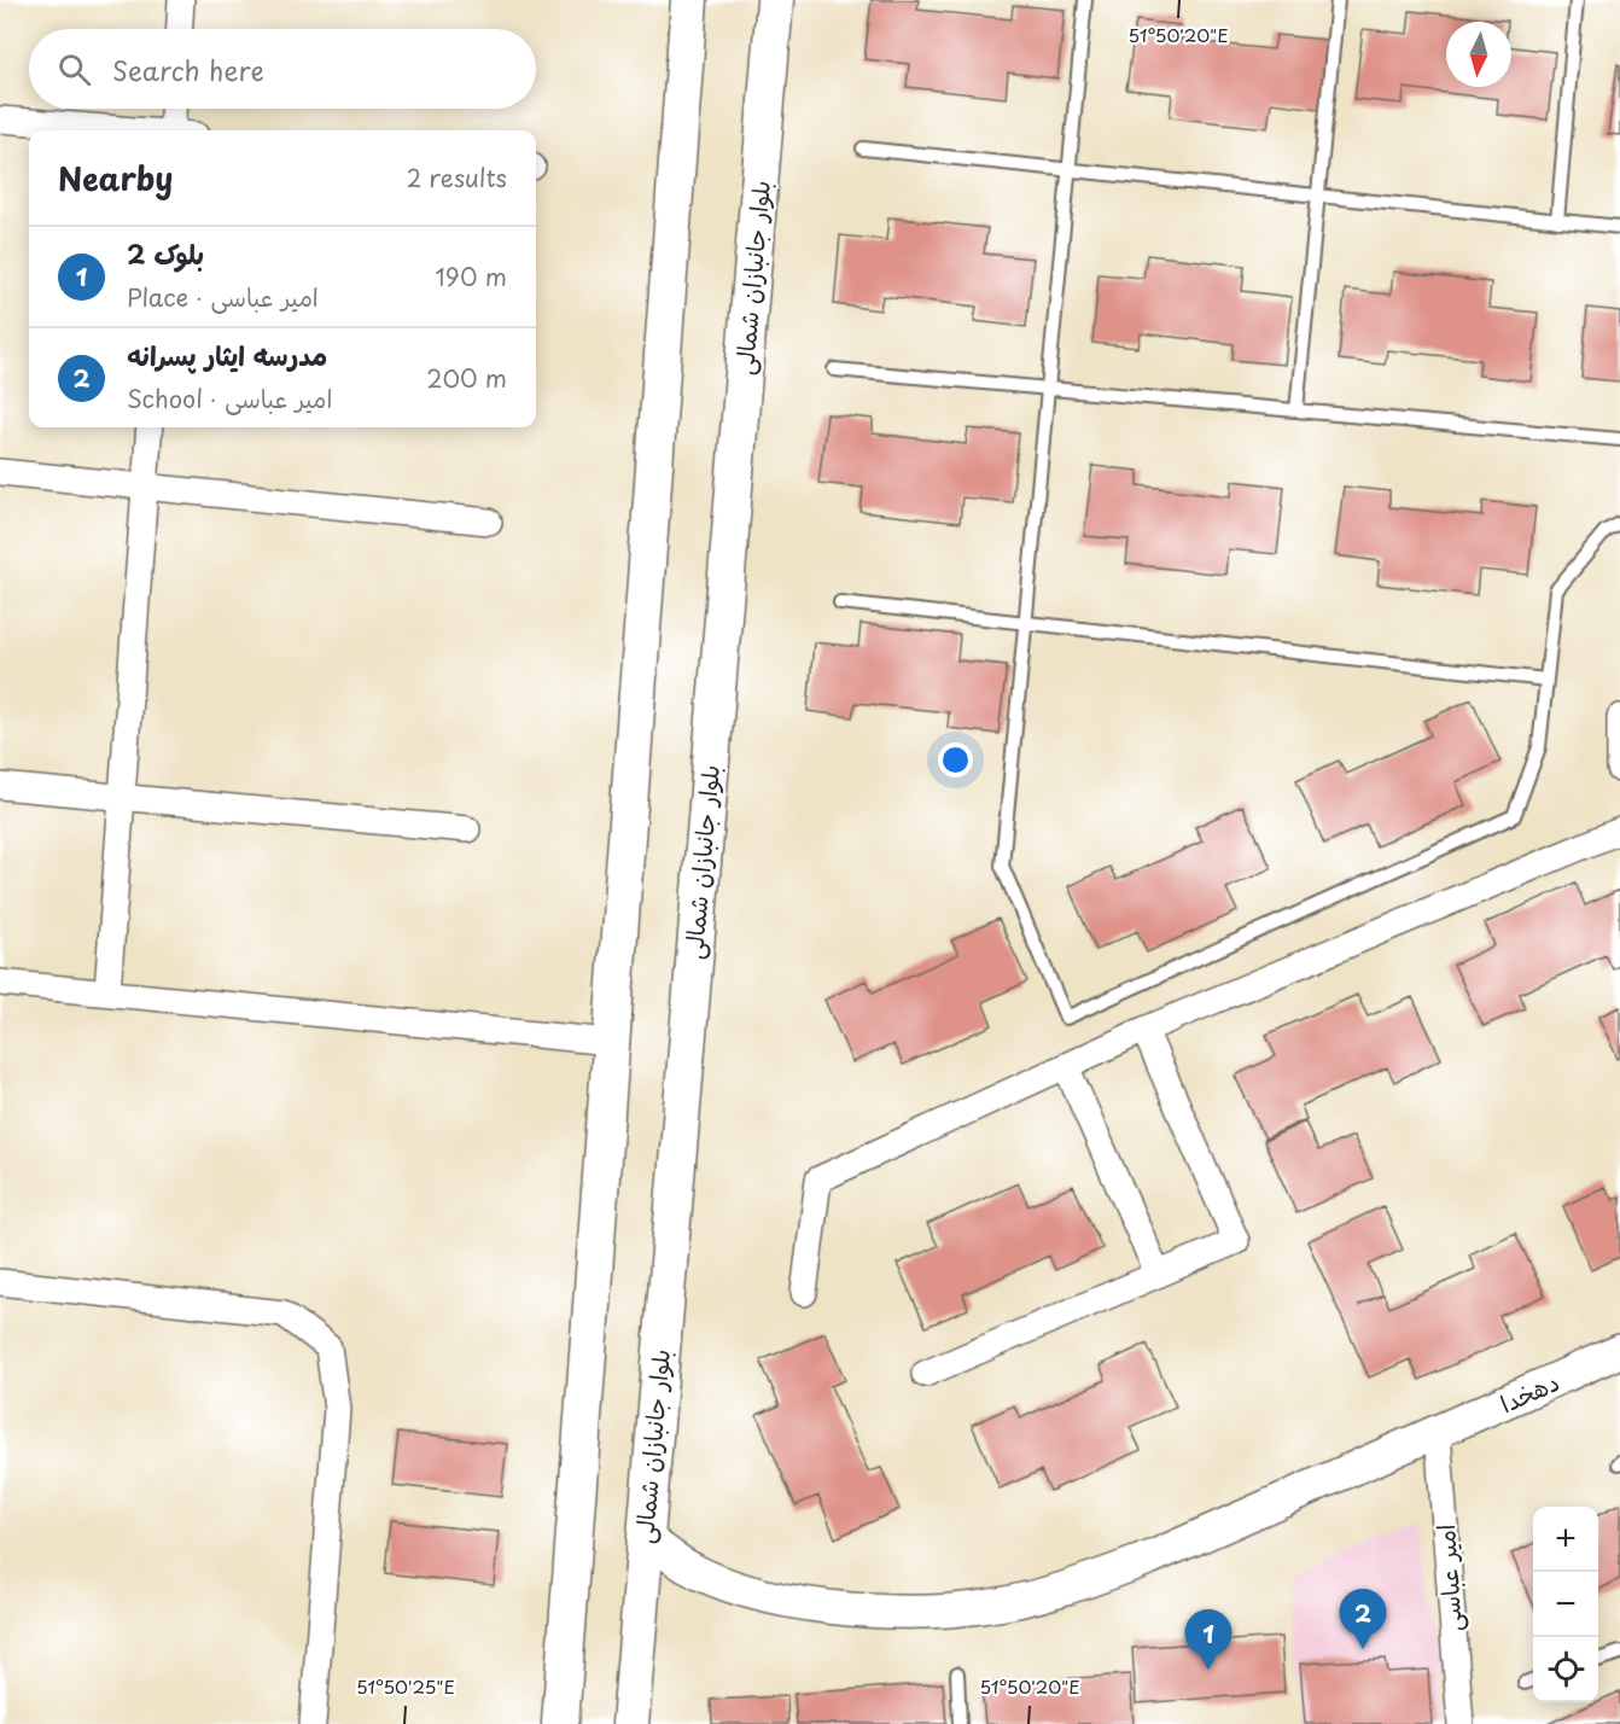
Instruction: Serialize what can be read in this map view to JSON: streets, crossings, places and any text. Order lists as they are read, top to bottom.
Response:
{
  "streets": {
    "main road": ["بلوار جانبازان شمالی"],
    "street": ["دهخدا", "امیر عباسی"]
  },
  "crossings": [
    ["بلوار جانبازان شمالی", "دهخدا"],
    ["دهخدا", "امیر عباسی"]
  ],
  "north": "bottom",
  "page": {
    "search": "Search here",
    "heading": ["Nearby", "2 results"],
    "list": [
      {
        "mark": "1",
        "name": "بلوک 2",
        "note": "Place · امیر عباسی",
        "value": "190 m"
      },
      {
        "mark": "2",
        "name": "مدرسه ایثار پسرانه",
        "note": "School · امیر عباسی",
        "value": "200 m"
      }
    ],
    "map_buttons": ["+", "−"],
    "pins": ["2", "1"]
  },
  "coordinates": ["51°50'20\"E", "51°50'25\"E"]
}
